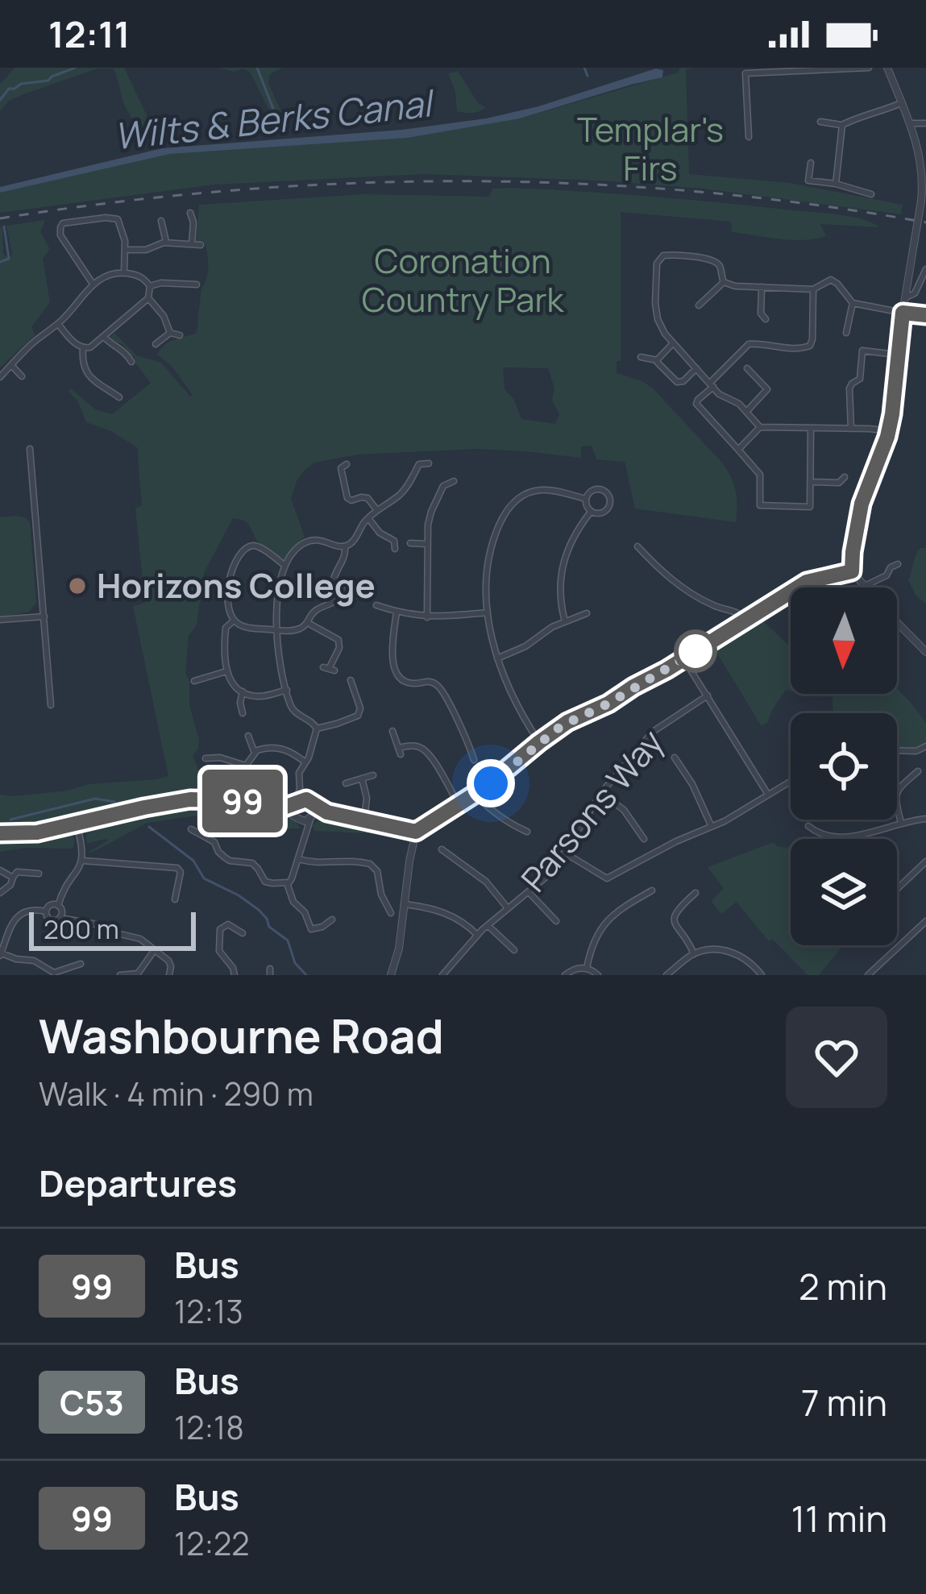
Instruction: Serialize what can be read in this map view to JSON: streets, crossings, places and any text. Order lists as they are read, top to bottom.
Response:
{
  "streets": {
    "street": ["Parsons Way"]
  },
  "water": ["Wilts & Berks Canal"],
  "parks": ["Templar's Firs", "Coronation Country Park"],
  "places": ["Horizons College"],
  "lines": ["bus line 99"],
  "scale_bar": "200 m",
  "north": "bottom",
  "page": {
    "status": "12:11",
    "on_map": "99",
    "scale": "200 m",
    "heading": [
      ["Washbourne Road", "Walk · 4 min · 290 m"],
      "Departures"
    ],
    "list": [
      {
        "mark": "99",
        "name": "Bus",
        "note": "12:13",
        "value": "2 min"
      },
      {
        "mark": "C53",
        "name": "Bus",
        "note": "12:18",
        "value": "7 min"
      },
      {
        "mark": "99",
        "name": "Bus",
        "note": "12:22",
        "value": "11 min"
      }
    ]
  }
}
